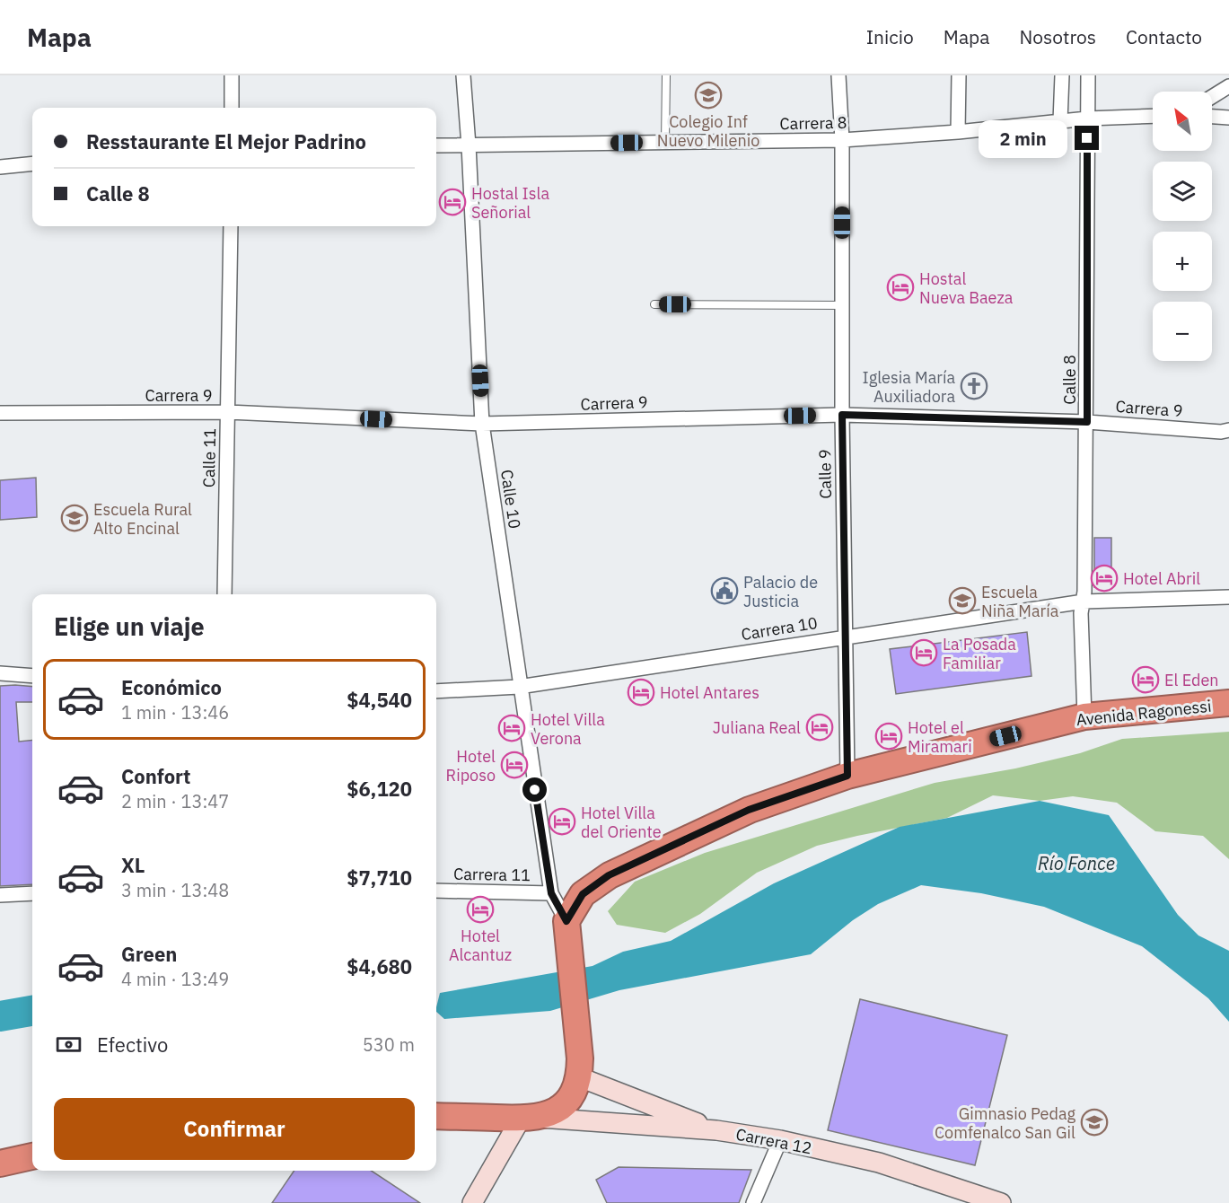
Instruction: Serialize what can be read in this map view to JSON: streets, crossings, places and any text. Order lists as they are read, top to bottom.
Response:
{
  "streets": {
    "highway": ["Avenida Ragonessi"],
    "street": [
      "Carrera 8",
      "Calle 8",
      "Carrera 9",
      "Calle 11",
      "Calle 9",
      "Calle 10",
      "Carrera 10",
      "Carrera 11",
      "Carrera 12"
    ]
  },
  "crossings": [
    ["Carrera 8", "Calle 8"],
    ["Carrera 8", "Calle 9"],
    ["Carrera 8", "Calle 10"],
    ["Calle 8", "Carrera 9"],
    ["Calle 8", "Carrera 10"],
    ["Calle 8", "Avenida Ragonessi"],
    ["Carrera 9", "Calle 11"],
    ["Carrera 9", "Calle 9"],
    ["Carrera 9", "Calle 10"],
    ["Calle 9", "Carrera 10"],
    ["Calle 9", "Avenida Ragonessi"],
    ["Calle 10", "Carrera 10"],
    ["Calle 10", "Avenida Ragonessi"],
    ["Calle 10", "Carrera 11"]
  ],
  "water": ["Río Fonce"],
  "places": {
    "school or university": [
      "Colegio Inf Nuevo Milenio",
      "Escuela Rural Alto Encinal",
      "Escuela Niña María",
      "Gimnasio Pedag Comfenalco San Gil"
    ],
    "hotel": [
      "Hostal Isla Señorial",
      "Hostal Nueva Baeza",
      "Hotel Abril",
      "La Posada Familiar",
      "El Eden",
      "Hotel Antares",
      "Juliana Real",
      "Hotel Villa Verona",
      "Hotel el Miramari",
      "Hotel Riposo",
      "Hotel Villa del Oriente",
      "Hotel Alcantuz"
    ],
    "church": ["Iglesia María Auxiliadora"],
    "public building": ["Palacio de Justicia"]
  },
  "north": "top left",
  "page": {
    "header": "Mapa",
    "nav": [
      "Inicio",
      "Mapa",
      "Nosotros",
      "Contacto"
    ],
    "map_buttons": ["+", "−"],
    "banner": ["Resstaurante El Mejor Padrino", "Calle 8"],
    "bubble": "2 min",
    "heading": "Elige un viaje",
    "list": [
      {
        "name": "Económico",
        "note": "1 min · 13:46",
        "value": "$4,540"
      },
      {
        "name": "Confort",
        "note": "2 min · 13:47",
        "value": "$6,120"
      },
      {
        "name": "XL",
        "note": "3 min · 13:48",
        "value": "$7,710"
      },
      {
        "name": "Green",
        "note": "4 min · 13:49",
        "value": "$4,680"
      }
    ],
    "pay": ["Efectivo", "530 m"],
    "buttons": "Confirmar"
  }
}
